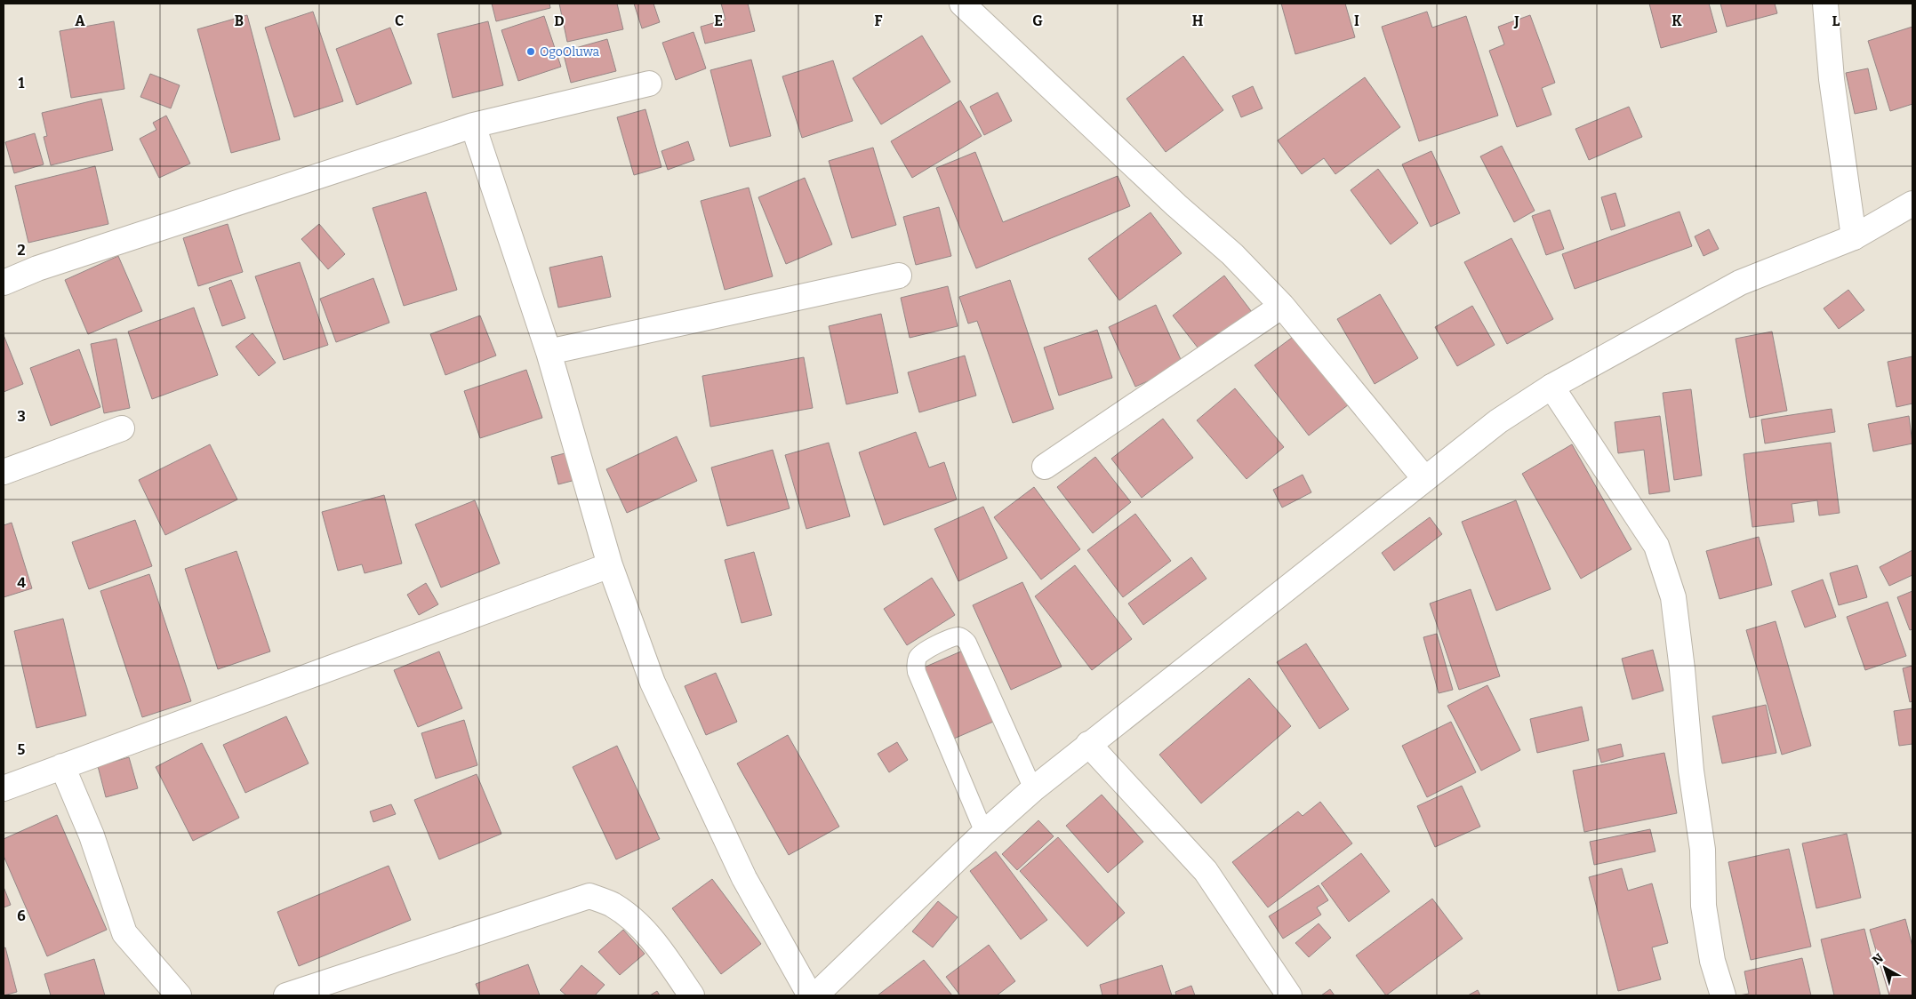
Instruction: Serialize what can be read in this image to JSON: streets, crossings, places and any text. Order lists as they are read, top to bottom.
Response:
{
  "places": ["OgoOluwa"],
  "north": "top left",
  "grid": {
    "columns": [
      "A",
      "B",
      "C",
      "D",
      "E",
      "F",
      "G",
      "H",
      "I",
      "J",
      "K",
      "L"
    ],
    "rows": [
      "1",
      "2",
      "3",
      "4",
      "5",
      "6"
    ]
  }
}
